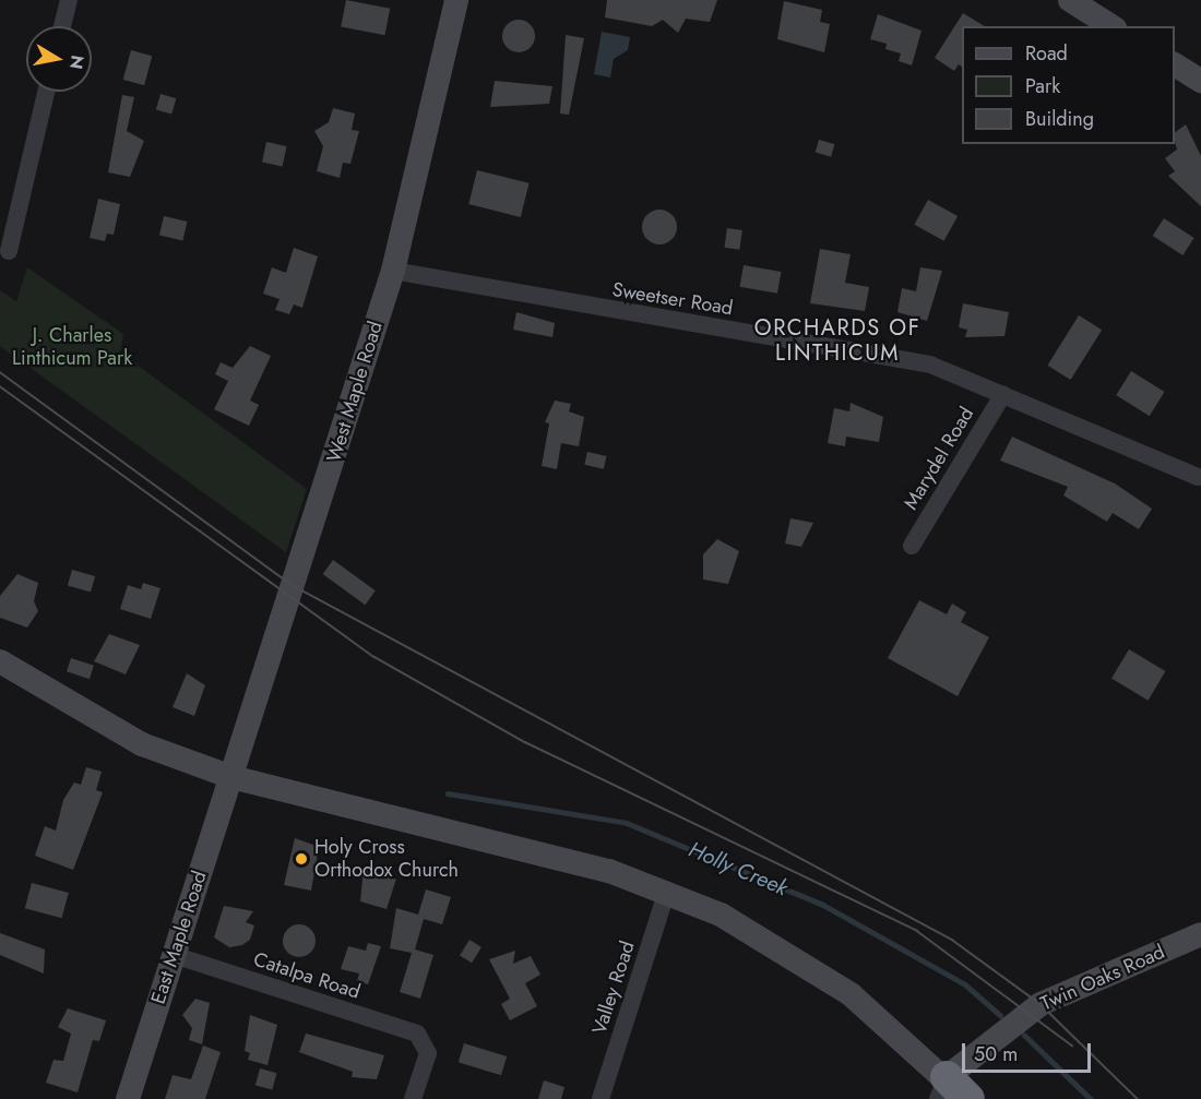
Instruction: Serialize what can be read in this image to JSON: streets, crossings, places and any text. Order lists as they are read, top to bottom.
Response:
{
  "streets": {
    "main road": ["West Maple Road", "East Maple Road", "Twin Oaks Road"],
    "street": [
      "Sweetser Road",
      "Marydel Road",
      "Catalpa Road",
      "Valley Road"
    ]
  },
  "crossings": [
    ["Sweetser Road", "West Maple Road"],
    ["Sweetser Road", "Marydel Road"],
    ["West Maple Road", "East Maple Road"],
    ["East Maple Road", "Catalpa Road"]
  ],
  "districts": ["ORCHARDS OF LINTHICUM"],
  "water": ["Holly Creek"],
  "parks": ["J. Charles Linthicum Park"],
  "places": ["Holy Cross Orthodox Church"],
  "legend": ["Road", "Park", "Building"],
  "scale_bar": "50 m",
  "north": "right"
}
